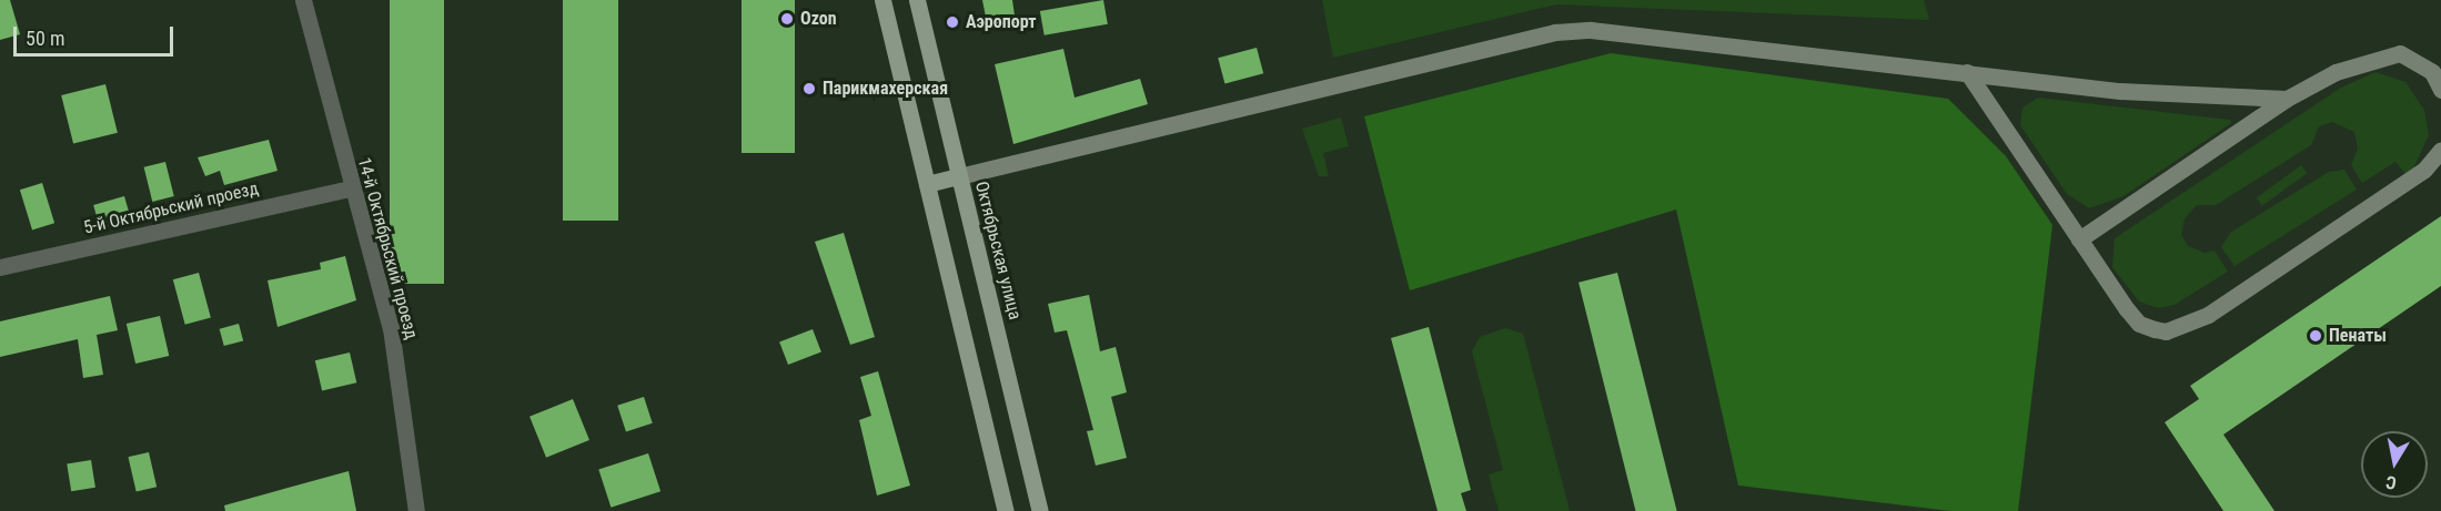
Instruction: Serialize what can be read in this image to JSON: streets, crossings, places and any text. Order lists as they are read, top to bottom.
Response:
{
  "streets": {
    "main road": ["Октябрьская улица"],
    "street": ["5-й Октябрьский проезд", "14-й Октябрьский проезд"]
  },
  "crossings": [
    ["5-й Октябрьский проезд", "14-й Октябрьский проезд"]
  ],
  "places": [
    "Ozon",
    "Аэропорт",
    "Парикмахерская",
    "Пенаты"
  ],
  "scale_bar": "50 m",
  "north": "bottom"
}
